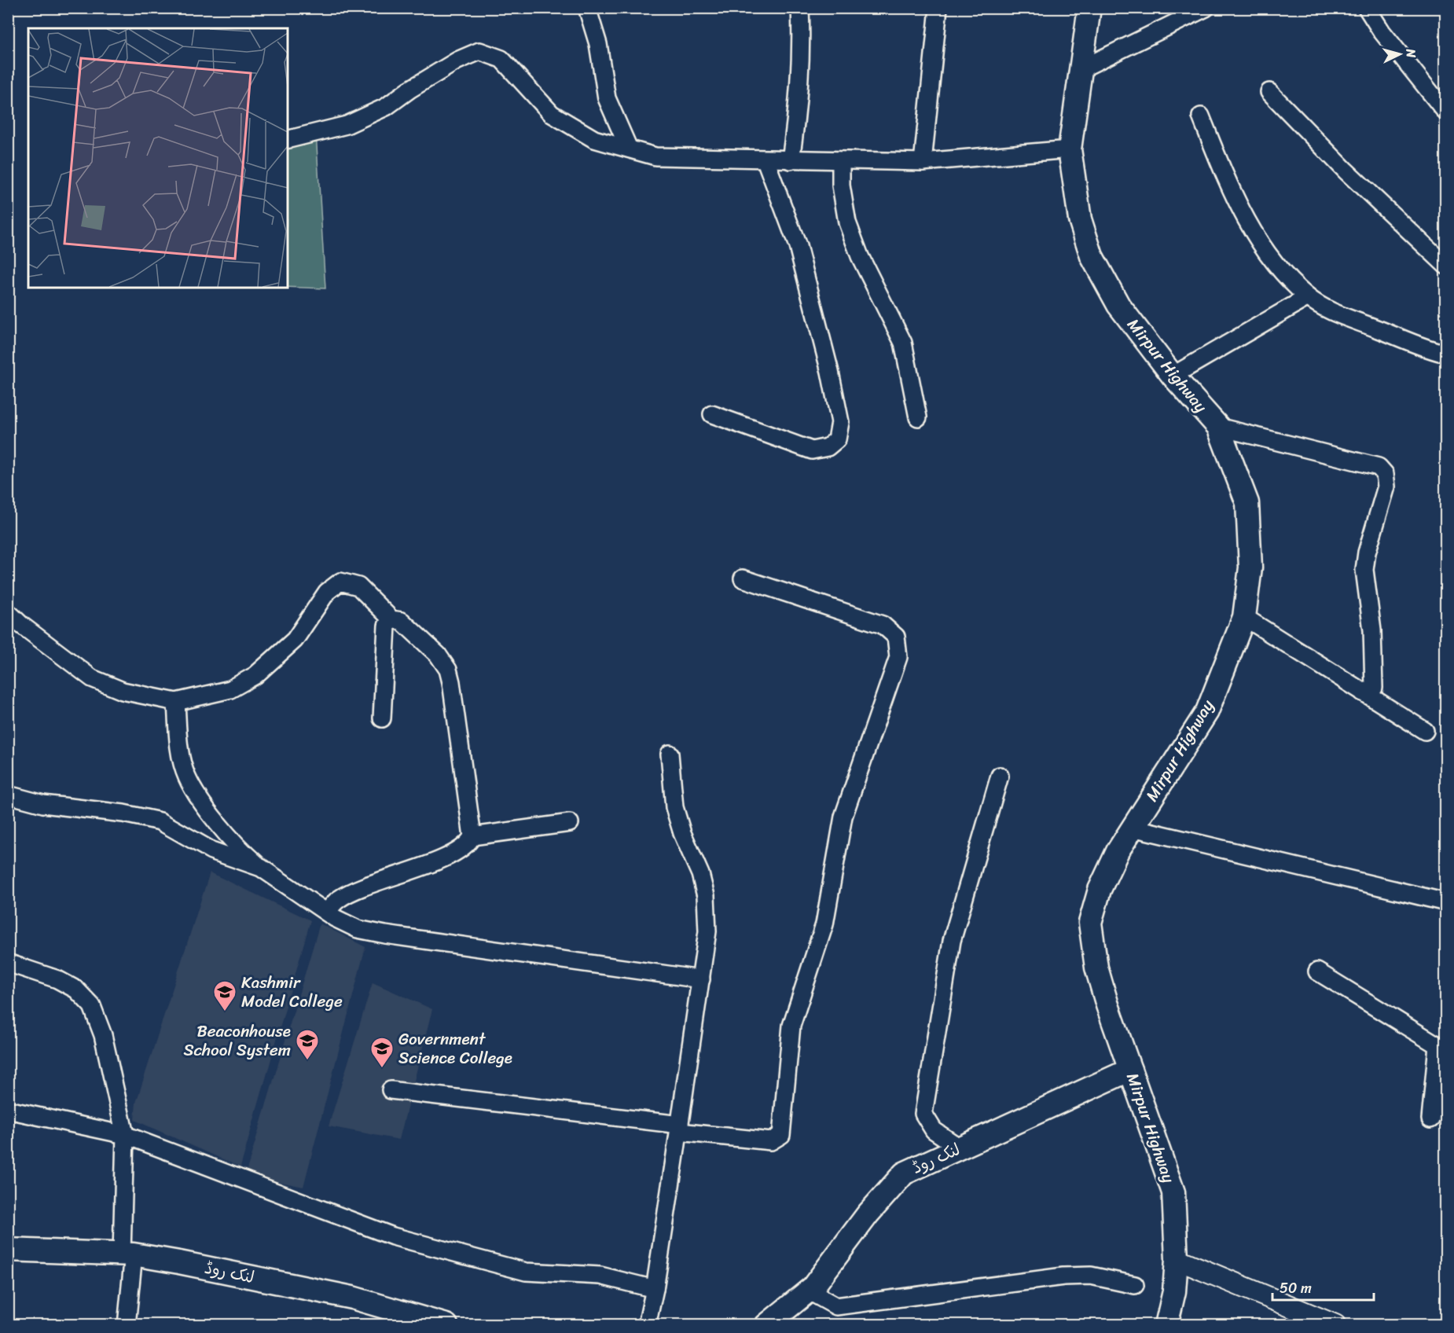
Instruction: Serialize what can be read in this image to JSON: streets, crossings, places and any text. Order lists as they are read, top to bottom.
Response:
{
  "streets": {
    "main road": ["Mirpur Highway", "لنک روڈ"]
  },
  "crossings": [
    ["Mirpur Highway", "لنک روڈ"]
  ],
  "places": {
    "school or university": ["Kashmir Model College", "Beaconhouse School System", "Government Science College"]
  },
  "scale_bar": "50 m",
  "north": "right"
}
